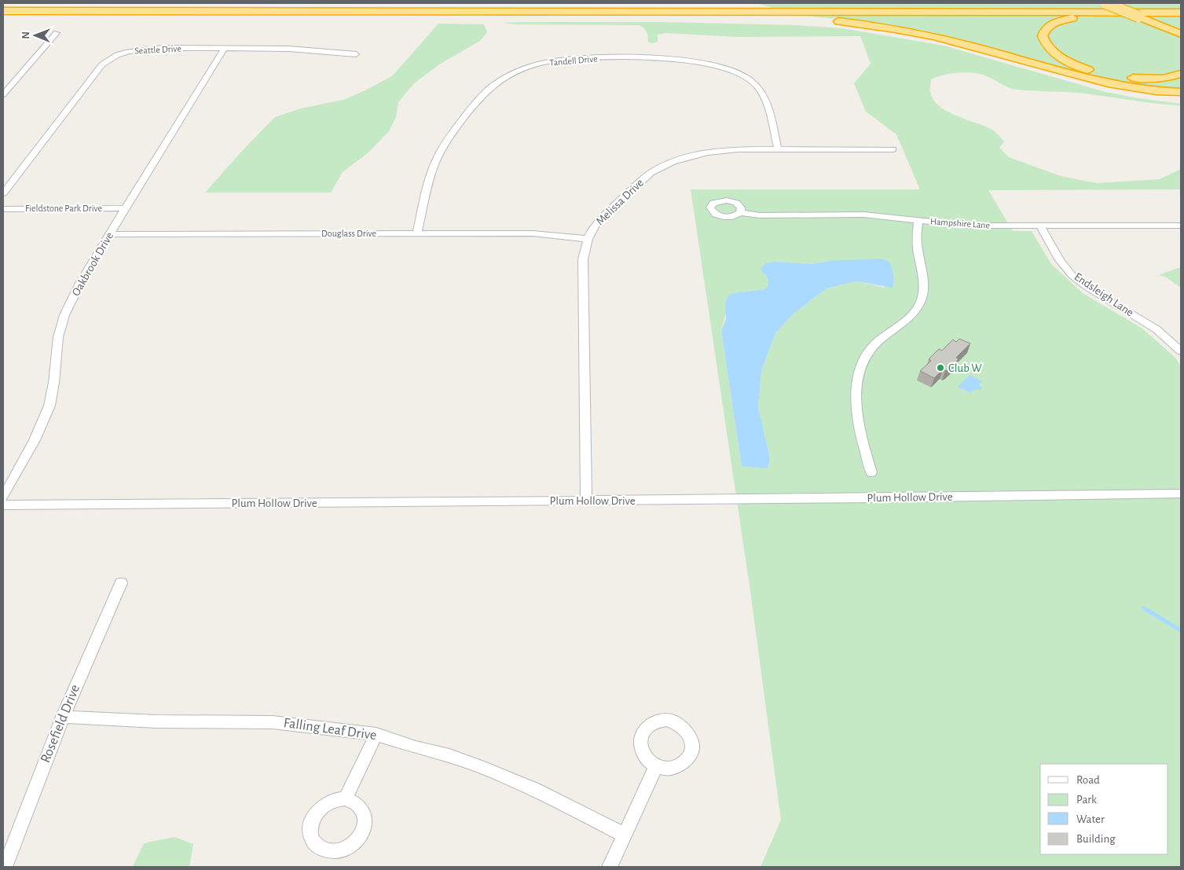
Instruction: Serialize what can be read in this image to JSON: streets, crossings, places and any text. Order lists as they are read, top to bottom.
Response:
{
  "streets": {
    "street": [
      "Seattle Drive",
      "Tandell Drive",
      "Melissa Drive",
      "Fieldstone Park Drive",
      "Hampshire Lane",
      "Douglass Drive",
      "Oakbrook Drive",
      "Endsleigh Lane",
      "Plum Hollow Drive",
      "Rosefield Drive",
      "Falling Leaf Drive"
    ]
  },
  "crossings": [
    ["Seattle Drive", "Oakbrook Drive"],
    ["Tandell Drive", "Melissa Drive"],
    ["Tandell Drive", "Douglass Drive"],
    ["Melissa Drive", "Douglass Drive"],
    ["Melissa Drive", "Plum Hollow Drive"],
    ["Fieldstone Park Drive", "Oakbrook Drive"],
    ["Hampshire Lane", "Endsleigh Lane"],
    ["Douglass Drive", "Oakbrook Drive"],
    ["Rosefield Drive", "Falling Leaf Drive"]
  ],
  "places": ["Club W"],
  "legend": [
    "Road",
    "Park",
    "Water",
    "Building"
  ],
  "north": "left"
}
